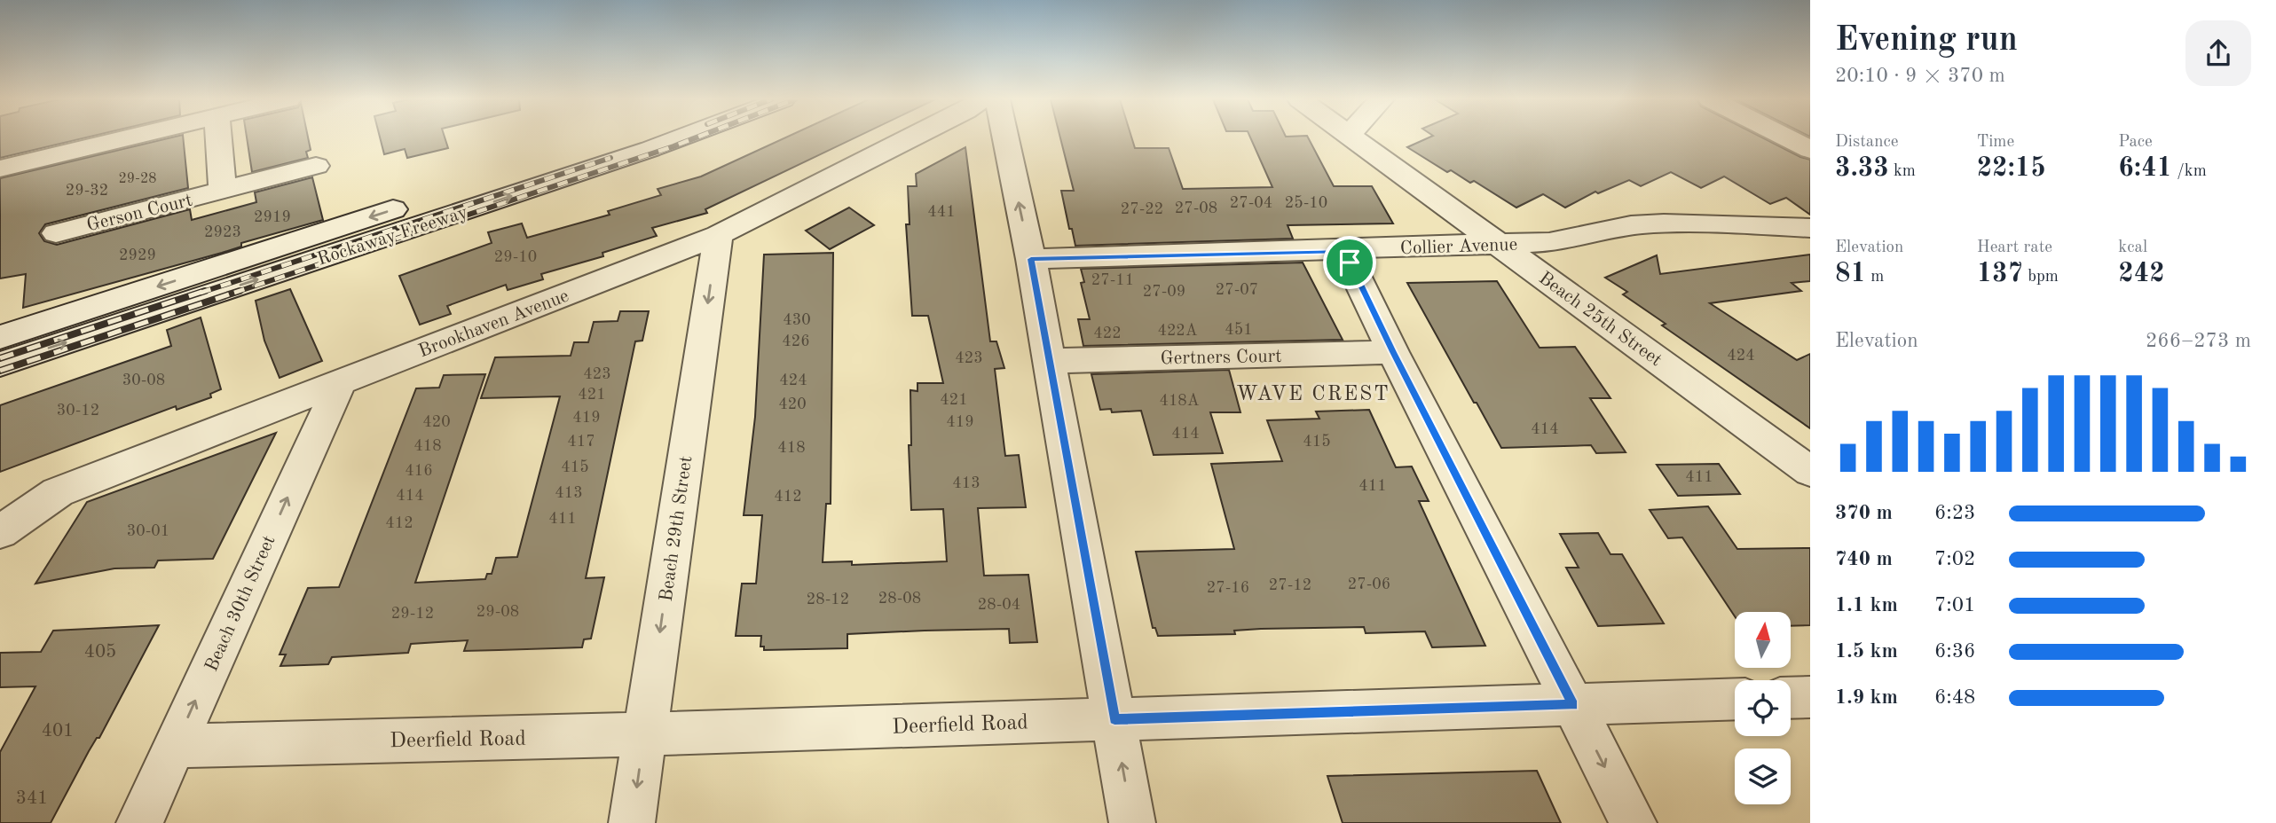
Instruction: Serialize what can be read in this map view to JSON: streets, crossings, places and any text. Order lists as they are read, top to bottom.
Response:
{
  "streets": {
    "street": [
      "Gerson Court",
      "Rockaway Freeway",
      "Collier Avenue",
      "Beach 25th Street",
      "Brookhaven Avenue",
      "Gertners Court",
      "Beach 29th Street",
      "Beach 30th Street",
      "Deerfield Road"
    ]
  },
  "crossings": [
    ["Collier Avenue", "Beach 25th Street"],
    ["Brookhaven Avenue", "Beach 29th Street"],
    ["Brookhaven Avenue", "Beach 30th Street"],
    ["Beach 29th Street", "Deerfield Road"],
    ["Beach 30th Street", "Deerfield Road"]
  ],
  "one_way": ["Beach 29th Street", "Beach 30th Street"],
  "districts": ["WAVE CREST"],
  "house_numbers": [
    "29-28",
    "29-32",
    "27-04",
    "25-10",
    "27-08",
    "27-22",
    "441",
    "2919",
    "2923",
    "2929",
    "29-10",
    "27-11",
    "27-07",
    "27-09",
    "430",
    "451",
    "422A",
    "422",
    "426",
    "424",
    "423",
    "423",
    "30-08",
    "424",
    "421",
    "421",
    "418A",
    "420",
    "30-12",
    "419",
    "420",
    "419",
    "414",
    "414",
    "417",
    "415",
    "418",
    "418",
    "415",
    "416",
    "411",
    "413",
    "411",
    "413",
    "414",
    "412",
    "411",
    "412",
    "30-01",
    "27-06",
    "27-12",
    "27-16",
    "28-08",
    "28-12",
    "28-04",
    "29-08",
    "29-12",
    "405",
    "401",
    "341"
  ],
  "north": "top",
  "page": {
    "heading": ["Evening run", "20:10 · 9 × 370 m"],
    "stats": [
      ["Distance", "3.33 km"],
      ["Time", "22:15"],
      ["Pace", "6:41 /km"],
      ["Elevation", "81 m"],
      ["Heart rate", "137 bpm"],
      ["kcal", "242"]
    ],
    "chart": ["Elevation", "266–273 m"],
    "list": [
      {
        "name": "370 m",
        "note": "6:23"
      },
      {
        "name": "740 m",
        "note": "7:02"
      },
      {
        "name": "1.1 km",
        "note": "7:01"
      },
      {
        "name": "1.5 km",
        "note": "6:36"
      },
      {
        "name": "1.9 km",
        "note": "6:48"
      }
    ]
  }
}
